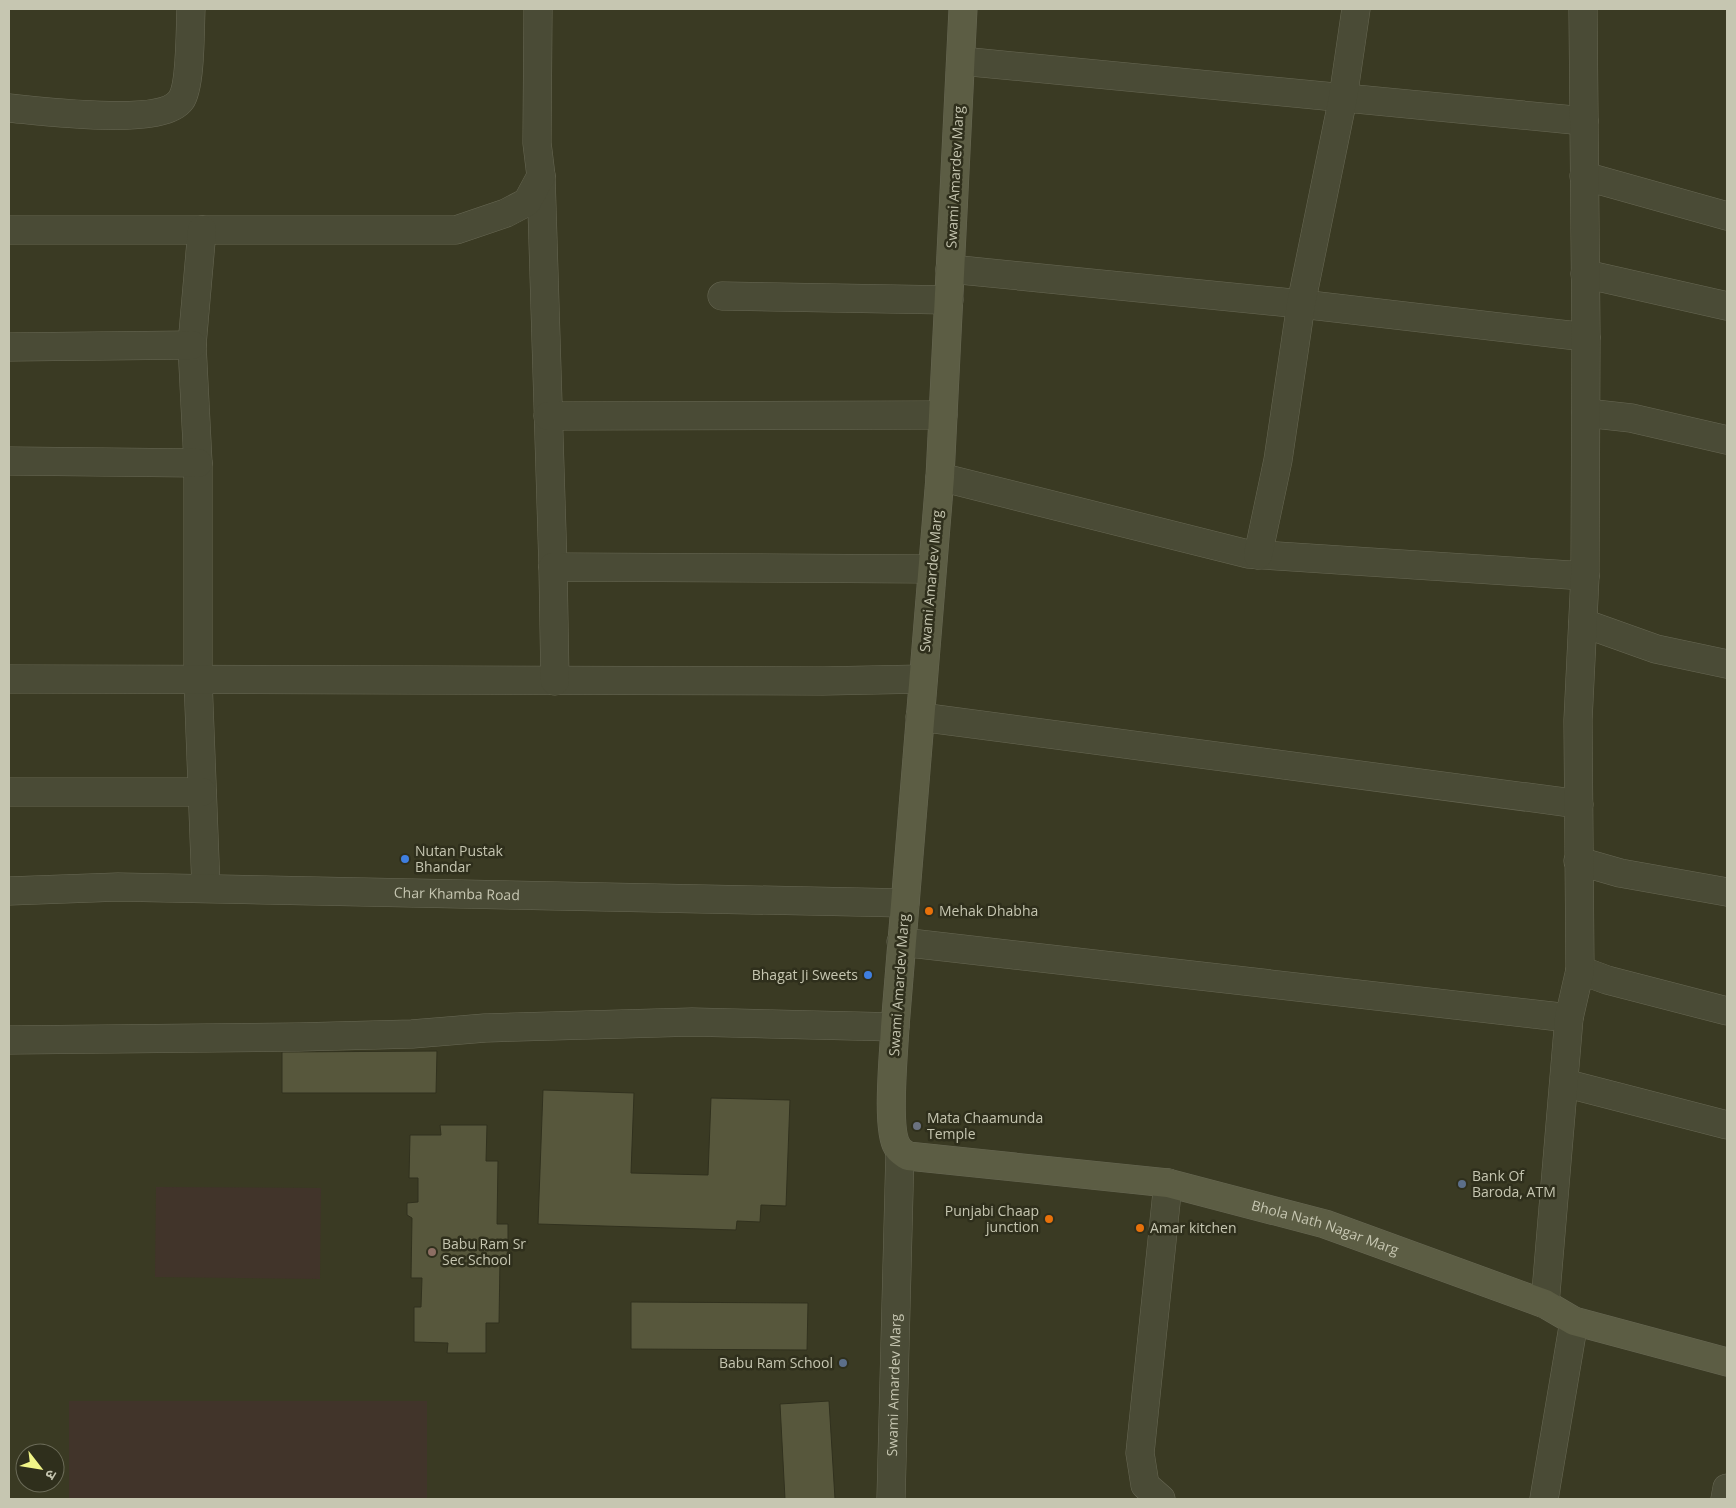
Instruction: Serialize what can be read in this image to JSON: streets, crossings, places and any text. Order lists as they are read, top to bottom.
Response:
{
  "streets": {
    "street": ["Swami Amardev Marg", "Char Khamba Road", "Bhola Nath Nagar Marg"]
  },
  "crossings": [
    ["Swami Amardev Marg", "Char Khamba Road"],
    ["Swami Amardev Marg", "Bhola Nath Nagar Marg"]
  ],
  "places": [
    "Nutan Pustak Bhandar",
    "Mehak Dhabha",
    "Bhagat Ji Sweets",
    "Mata Chaamunda Temple",
    "Bank Of Baroda, ATM",
    "Punjabi Chaap junction",
    "Amar kitchen",
    "Babu Ram Sr Sec School",
    "Babu Ram School"
  ],
  "north": "bottom right"
}
